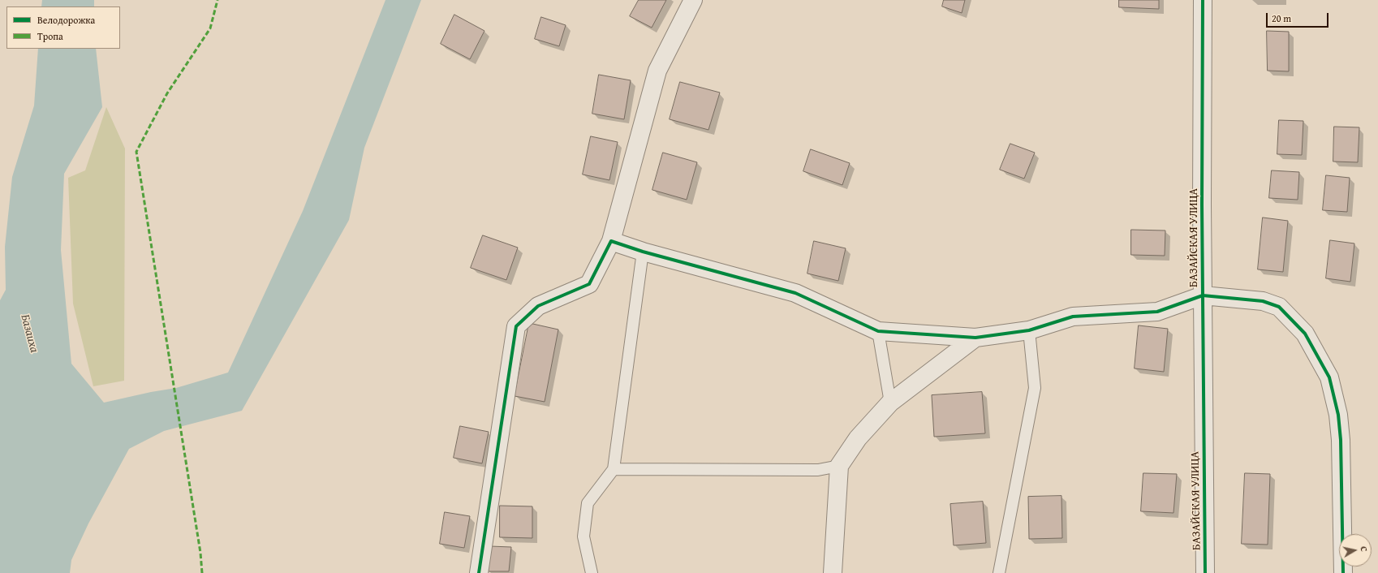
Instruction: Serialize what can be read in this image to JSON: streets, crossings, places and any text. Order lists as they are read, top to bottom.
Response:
{
  "streets": {
    "street": ["БАЗАЙСКАЯ УЛИЦА"]
  },
  "water": ["Базаиха"],
  "legend": ["Велодорожка", "Тропа"],
  "scale_bar": "20 m",
  "north": "right"
}
